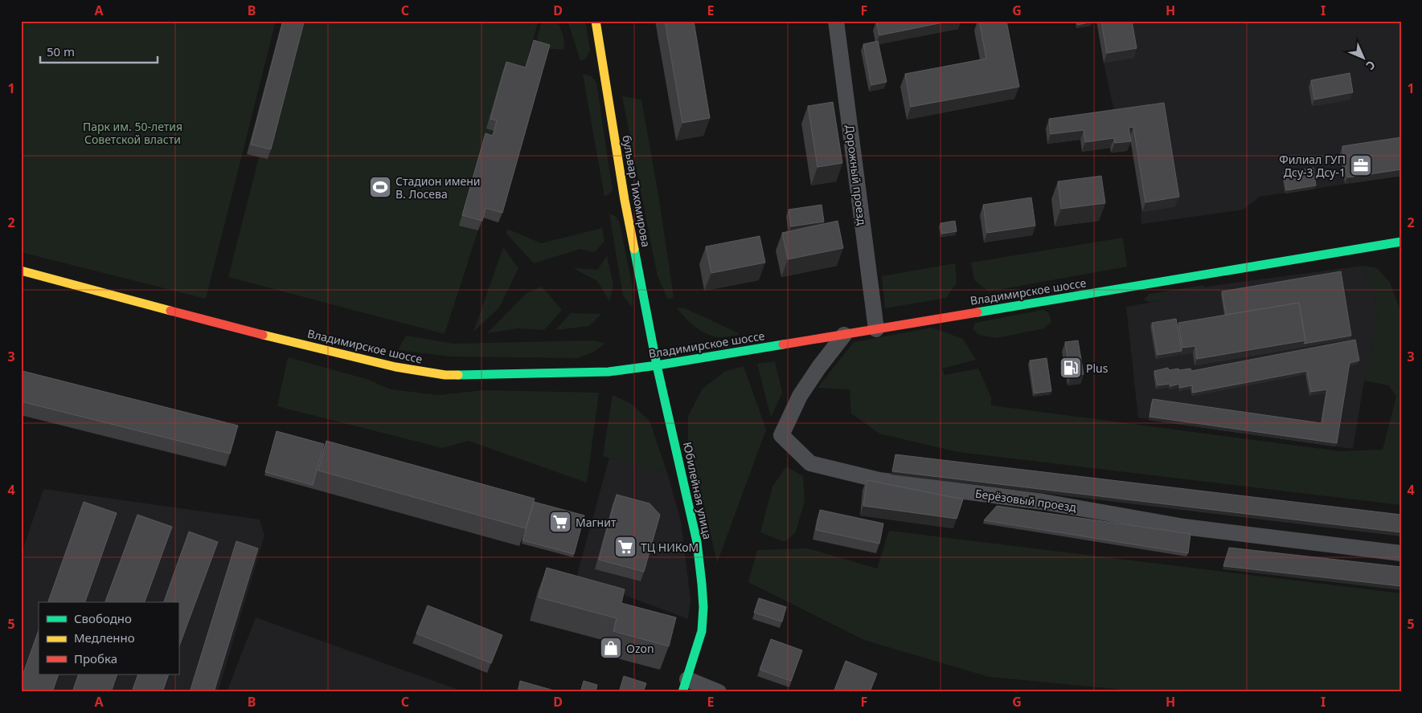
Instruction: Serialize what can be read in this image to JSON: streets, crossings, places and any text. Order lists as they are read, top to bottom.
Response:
{
  "streets": {
    "main road": ["бульвар Тихомирова", "Владимирское шоссе", "Юбилейная улица"],
    "street": ["Дорожный проезд", "Берёзовый проезд"]
  },
  "crossings": [
    ["Дорожный проезд", "Владимирское шоссе"],
    ["бульвар Тихомирова", "Владимирское шоссе"],
    ["бульвар Тихомирова", "Юбилейная улица"],
    ["Владимирское шоссе", "Юбилейная улица"],
    ["Владимирское шоссе", "Берёзовый проезд"]
  ],
  "parks": ["Парк им. 50-летия Советской власти"],
  "places": {
    "office": ["Филиал ГУП Дсу-3 Дсу-1"],
    "sports": ["Стадион имени В. Лосева"],
    "fuel station": ["Plus"],
    "supermarket": ["Магнит", "ТЦ НИКоМ"],
    "shop": ["Ozon"]
  },
  "legend": ["Свободно", "Медленно", "Пробка"],
  "scale_bar": "50 m",
  "north": "bottom right",
  "grid": {
    "columns": [
      "A",
      "B",
      "C",
      "D",
      "E",
      "F",
      "G",
      "H",
      "I"
    ],
    "rows": [
      "1",
      "2",
      "3",
      "4",
      "5"
    ]
  }
}
